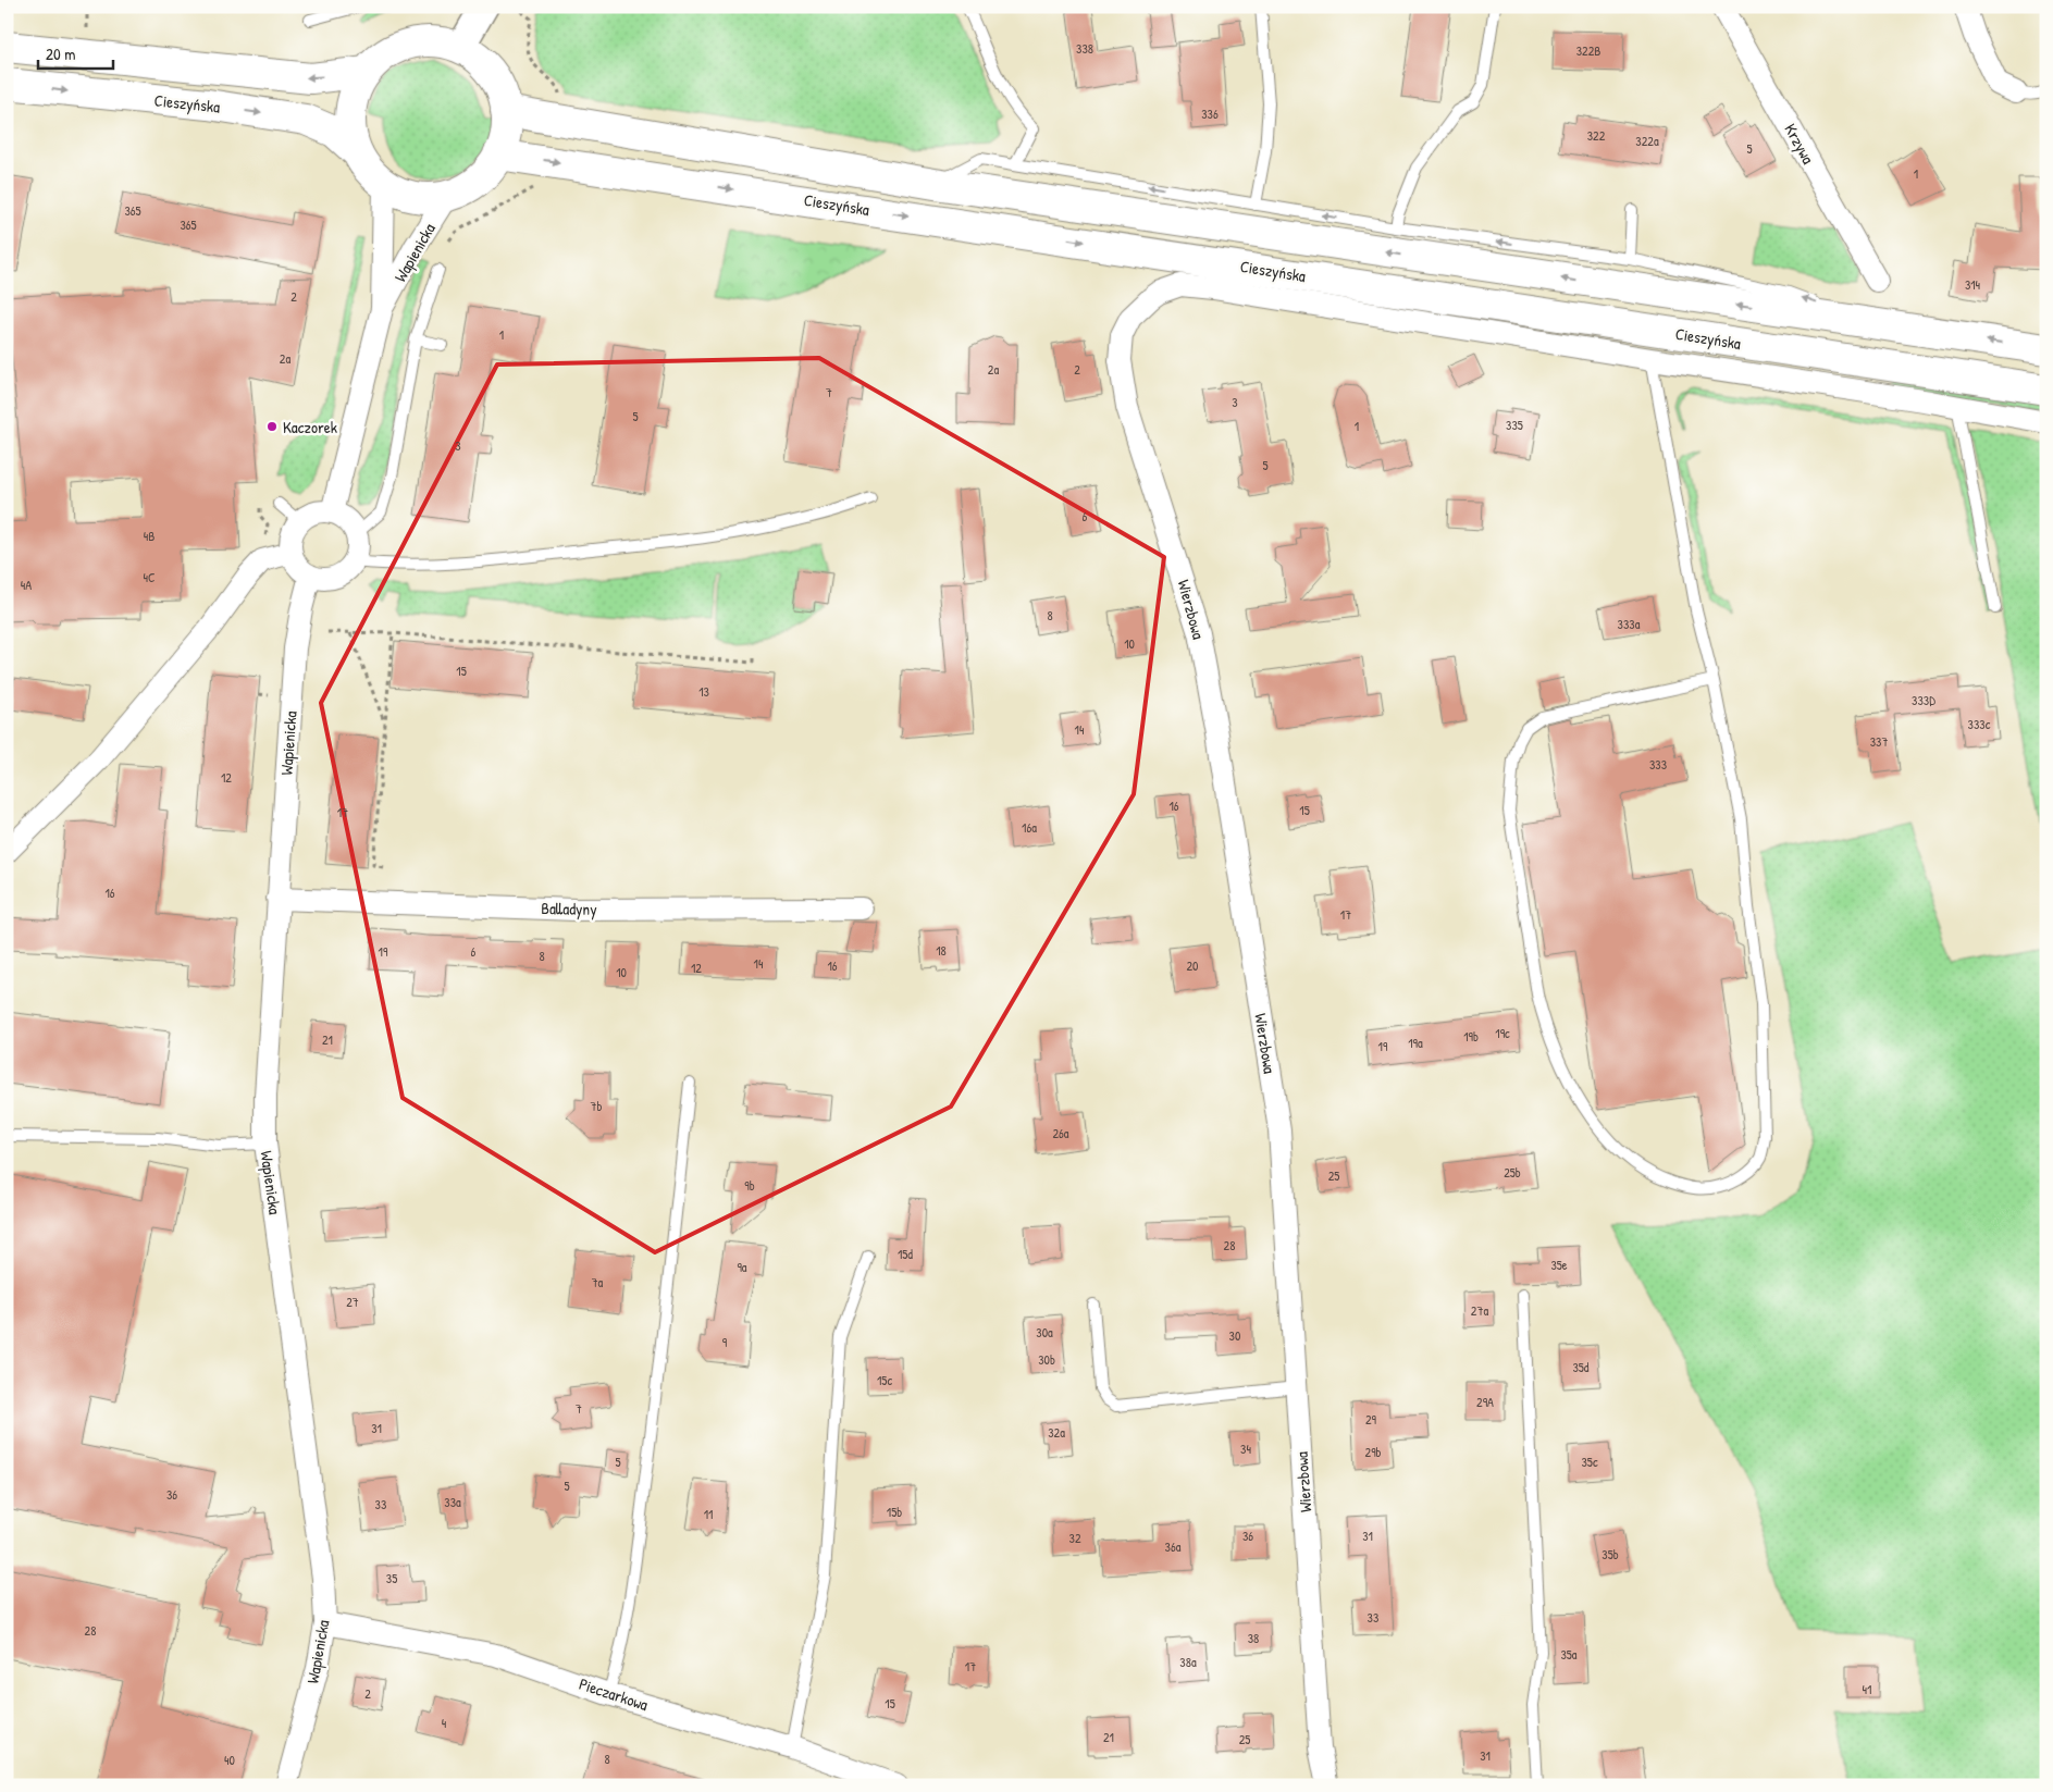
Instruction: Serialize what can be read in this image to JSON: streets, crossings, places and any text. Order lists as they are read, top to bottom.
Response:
{
  "streets": {
    "main road": ["Cieszyńska"],
    "street": [
      "Krzywa",
      "Wapienicka",
      "Wierzbowa",
      "Balladyny",
      "Pieczarkowa"
    ]
  },
  "crossings": [
    ["Cieszyńska", "Wapienicka"],
    ["Wapienicka", "Balladyny"],
    ["Wapienicka", "Pieczarkowa"]
  ],
  "places": ["Kaczorek"],
  "house_numbers": [
    "338",
    "322B",
    "336",
    "322",
    "322a",
    "5",
    "1",
    "365",
    "365",
    "314",
    "2",
    "1",
    "2a",
    "2a",
    "2",
    "7",
    "3",
    "5",
    "335",
    "1",
    "3",
    "5",
    "6",
    "4B",
    "4C",
    "4A",
    "8",
    "333a",
    "10",
    "15",
    "13",
    "333D",
    "333c",
    "14",
    "337",
    "333",
    "12",
    "16",
    "15",
    "17",
    "16a",
    "16",
    "17",
    "18",
    "19",
    "6",
    "8",
    "14",
    "16",
    "20",
    "12",
    "10",
    "19c",
    "19b",
    "21",
    "19a",
    "19",
    "7b",
    "26a",
    "25b",
    "25",
    "9b",
    "28",
    "15d",
    "35e",
    "9a",
    "7a",
    "27",
    "27a",
    "30a",
    "30",
    "9",
    "30b",
    "35d",
    "15c",
    "29A",
    "7",
    "29",
    "31",
    "32a",
    "34",
    "29b",
    "5",
    "35c",
    "5",
    "36",
    "33a",
    "33",
    "15b",
    "11",
    "36",
    "31",
    "32",
    "36a",
    "35b",
    "35",
    "33",
    "28",
    "38",
    "35a",
    "38a",
    "17",
    "41",
    "2",
    "15",
    "4",
    "21",
    "25",
    "31",
    "8",
    "40"
  ],
  "scale_bar": "20 m"
}
